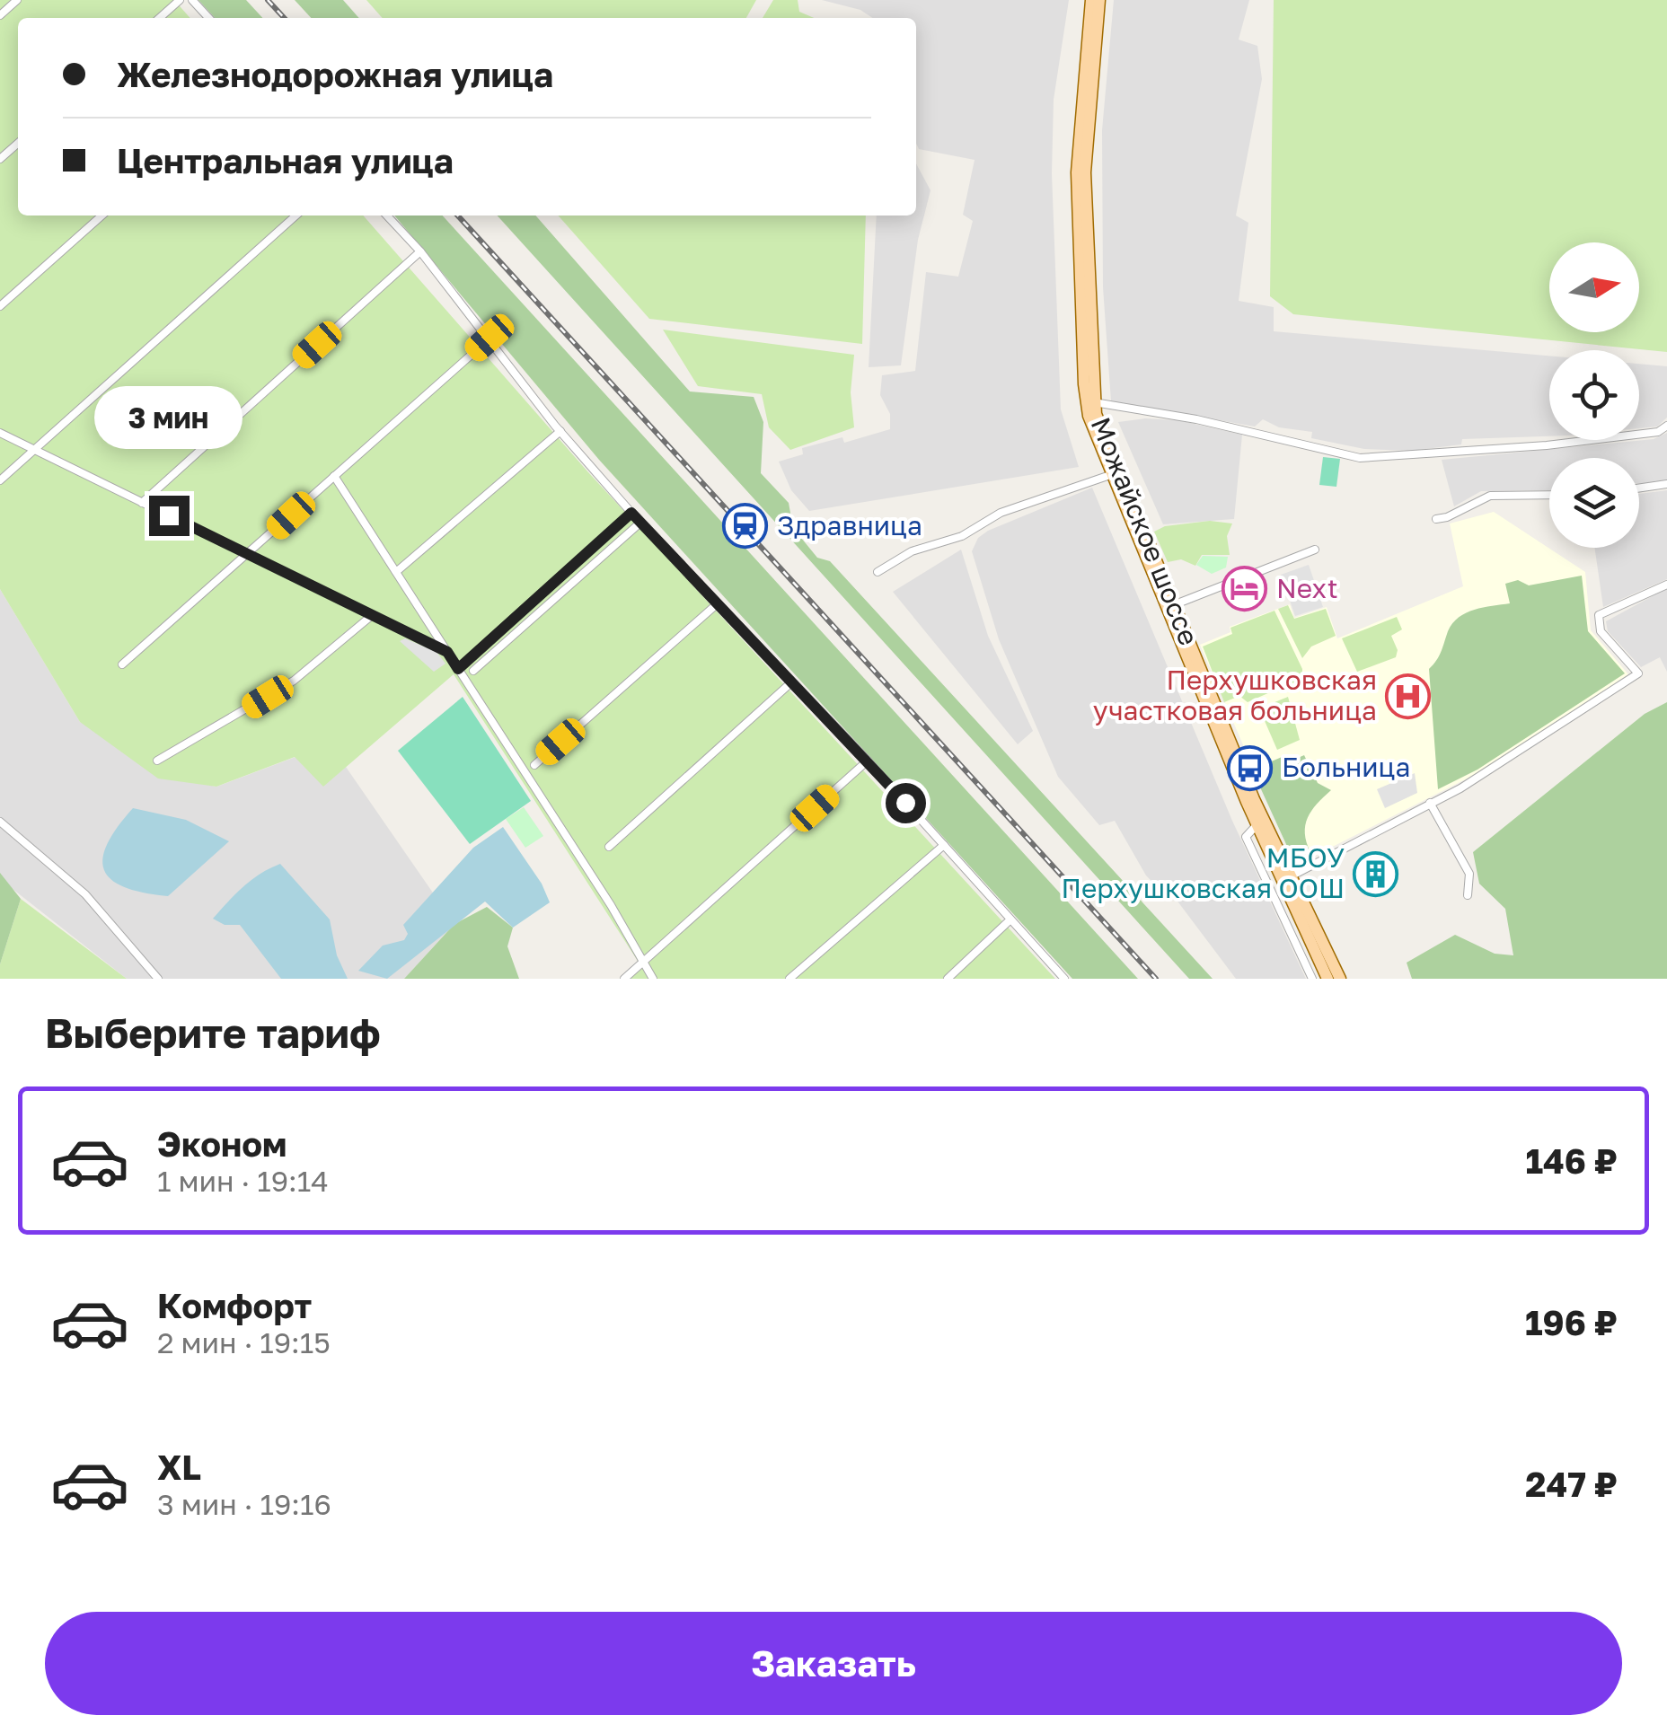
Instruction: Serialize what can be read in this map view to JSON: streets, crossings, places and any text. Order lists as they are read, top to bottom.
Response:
{
  "streets": {
    "main road": ["Можайское шоссе"]
  },
  "places": {
    "station": ["Здравница"],
    "hotel": ["Next"],
    "hospital": ["Перхушковская участковая больница"],
    "bus stop": ["Больница"],
    "building": ["МБОУ Перхушковская ООШ"]
  },
  "north": "right",
  "page": {
    "banner": ["Железнодорожная улица", "Центральная улица"],
    "bubble": "3 мин",
    "heading": "Выберите тариф",
    "list": [
      {
        "name": "Эконом",
        "note": "1 мин · 19:14",
        "value": "146 ₽"
      },
      {
        "name": "Комфорт",
        "note": "2 мин · 19:15",
        "value": "196 ₽"
      },
      {
        "name": "XL",
        "note": "3 мин · 19:16",
        "value": "247 ₽"
      }
    ],
    "buttons": "Заказать"
  }
}
